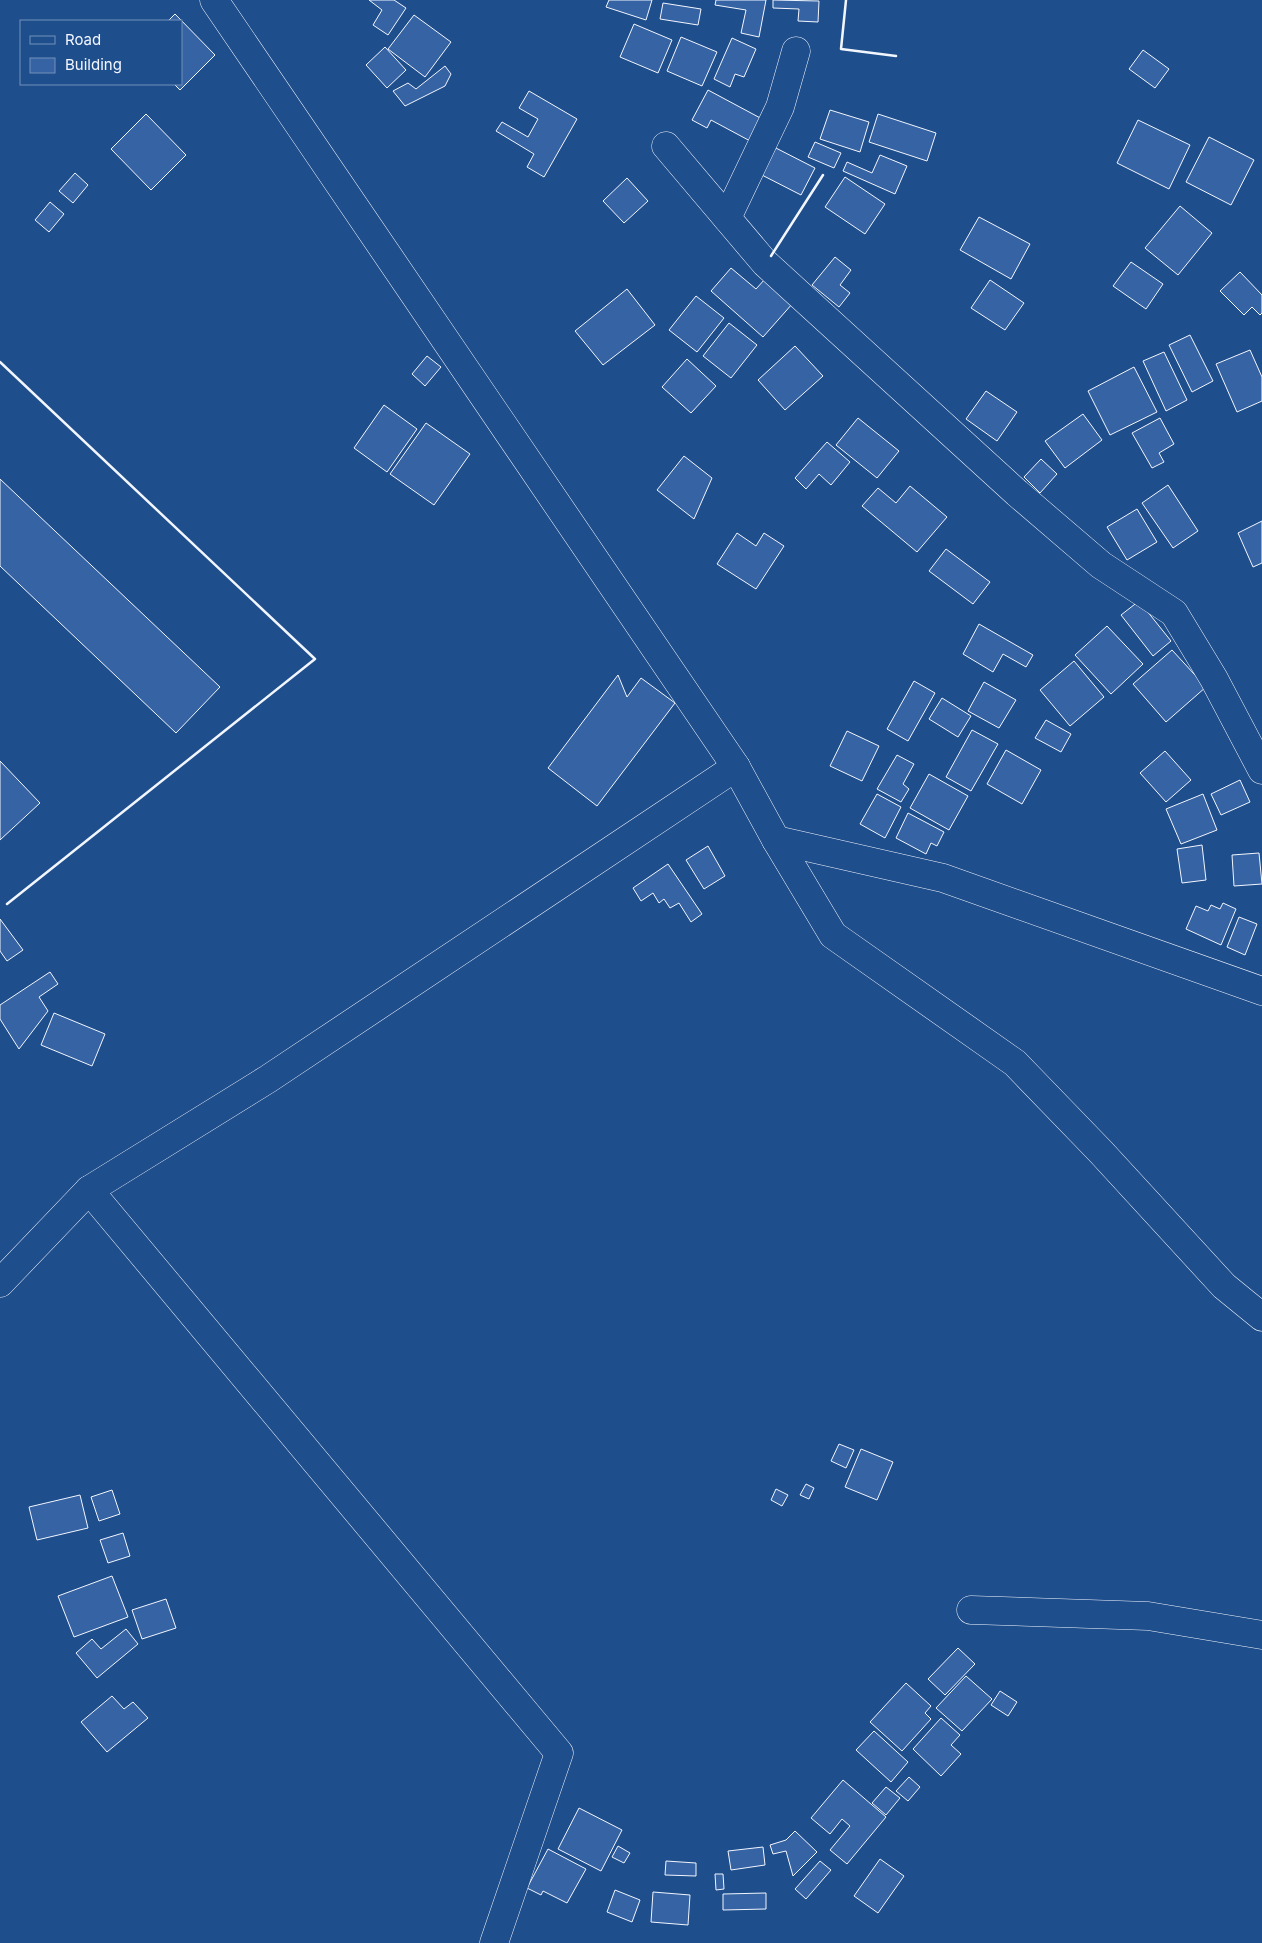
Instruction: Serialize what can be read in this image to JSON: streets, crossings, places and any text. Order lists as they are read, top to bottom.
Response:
{
  "legend": ["Road", "Building"]
}
